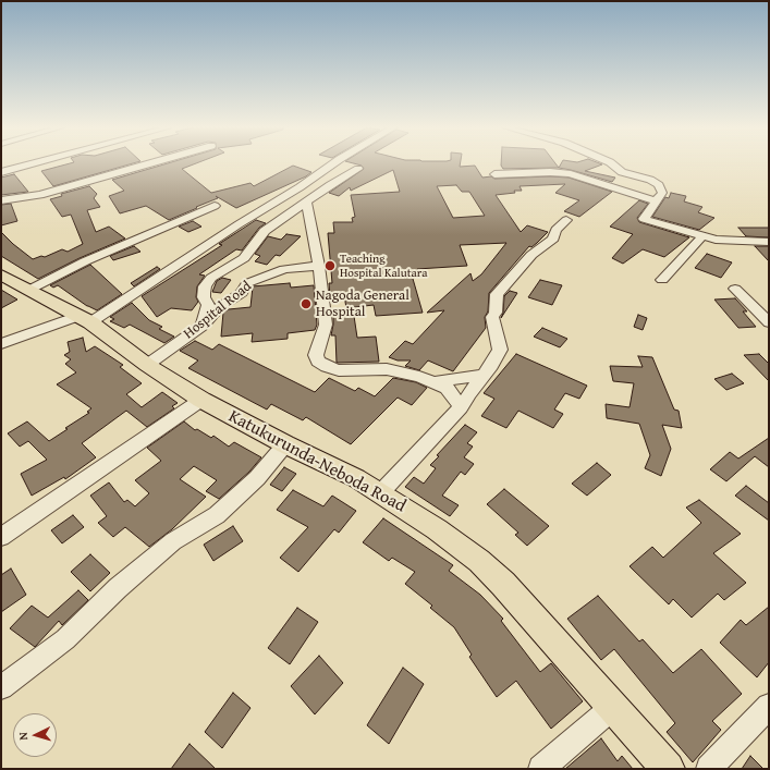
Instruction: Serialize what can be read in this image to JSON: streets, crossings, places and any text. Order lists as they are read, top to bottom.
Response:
{
  "streets": {
    "main road": ["Katukurunda-Neboda Road"],
    "street": ["Hospital Road"]
  },
  "crossings": [
    ["Hospital Road", "Katukurunda-Neboda Road"]
  ],
  "places": ["Teaching Hospital Kalutara", "Nagoda General Hospital"],
  "north": "left"
}
